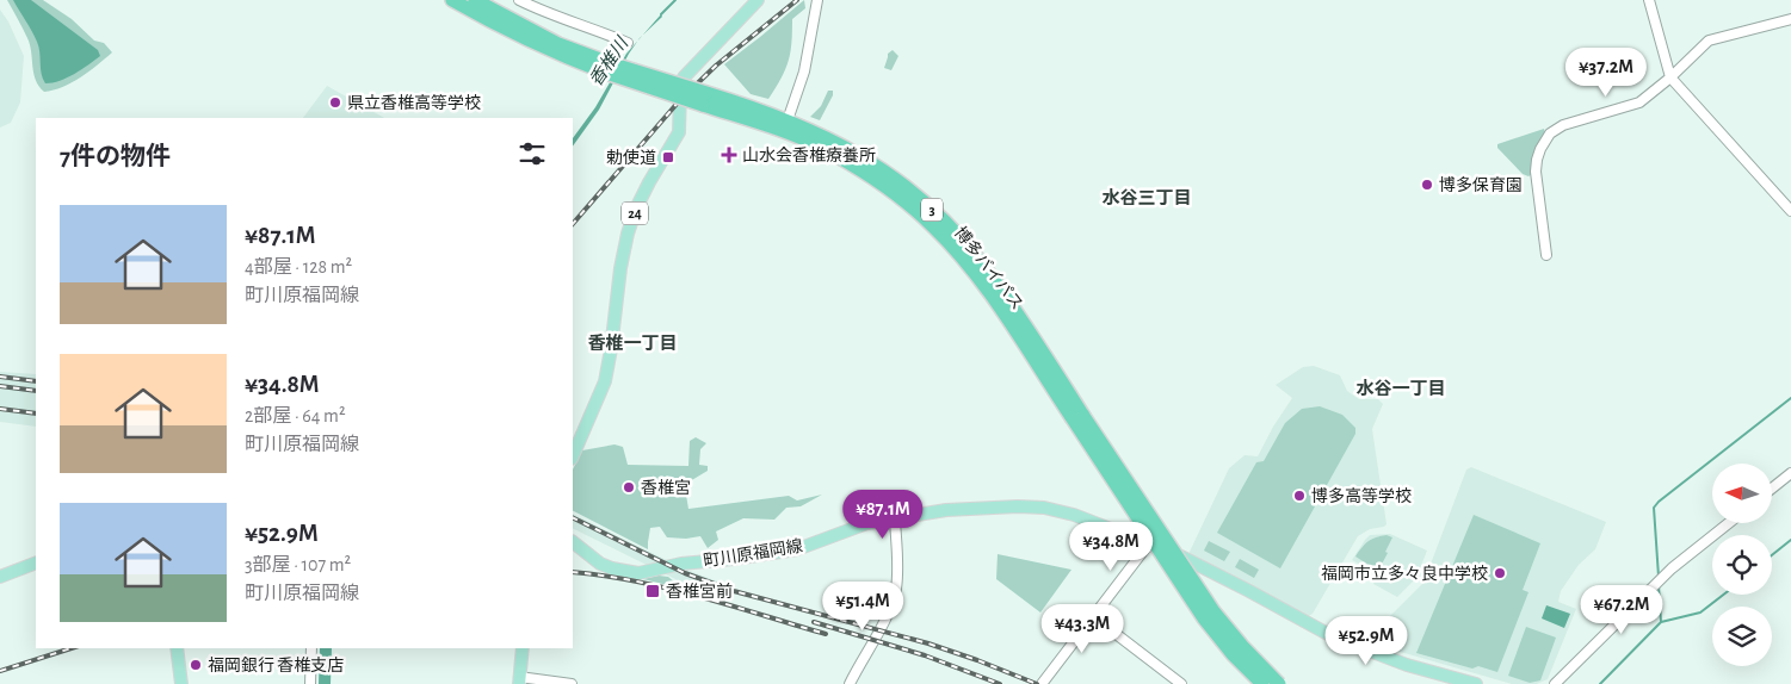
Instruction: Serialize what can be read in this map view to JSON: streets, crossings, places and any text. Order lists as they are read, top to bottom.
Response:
{
  "streets": {
    "highway": ["3", "博多バイパス"],
    "main road": ["24", "町川原福岡線"]
  },
  "districts": ["水谷三丁目", "香椎一丁目", "水谷一丁目"],
  "water": ["香椎川"],
  "places": {
    "other": [
      "県立香椎高等学校",
      "博多保育園",
      "香椎宮",
      "博多高等学校",
      "福岡市立多々良中学校",
      "福岡銀行 香椎支店"
    ],
    "health": ["山水会香椎療養所"],
    "transit": ["勅使道", "香椎宮前"]
  },
  "north": "left",
  "page": {
    "price": [
      "¥37.2M",
      "¥87.1M",
      "¥34.8M",
      "¥51.4M",
      "¥67.2M",
      "¥43.3M",
      "¥52.9M"
    ],
    "heading": "7件の物件",
    "list": [
      {
        "name": "¥87.1M",
        "note": "4部屋 · 128 m² · 町川原福岡線"
      },
      {
        "name": "¥34.8M",
        "note": "2部屋 · 64 m² · 町川原福岡線"
      },
      {
        "name": "¥52.9M",
        "note": "3部屋 · 107 m² · 町川原福岡線"
      }
    ]
  }
}
